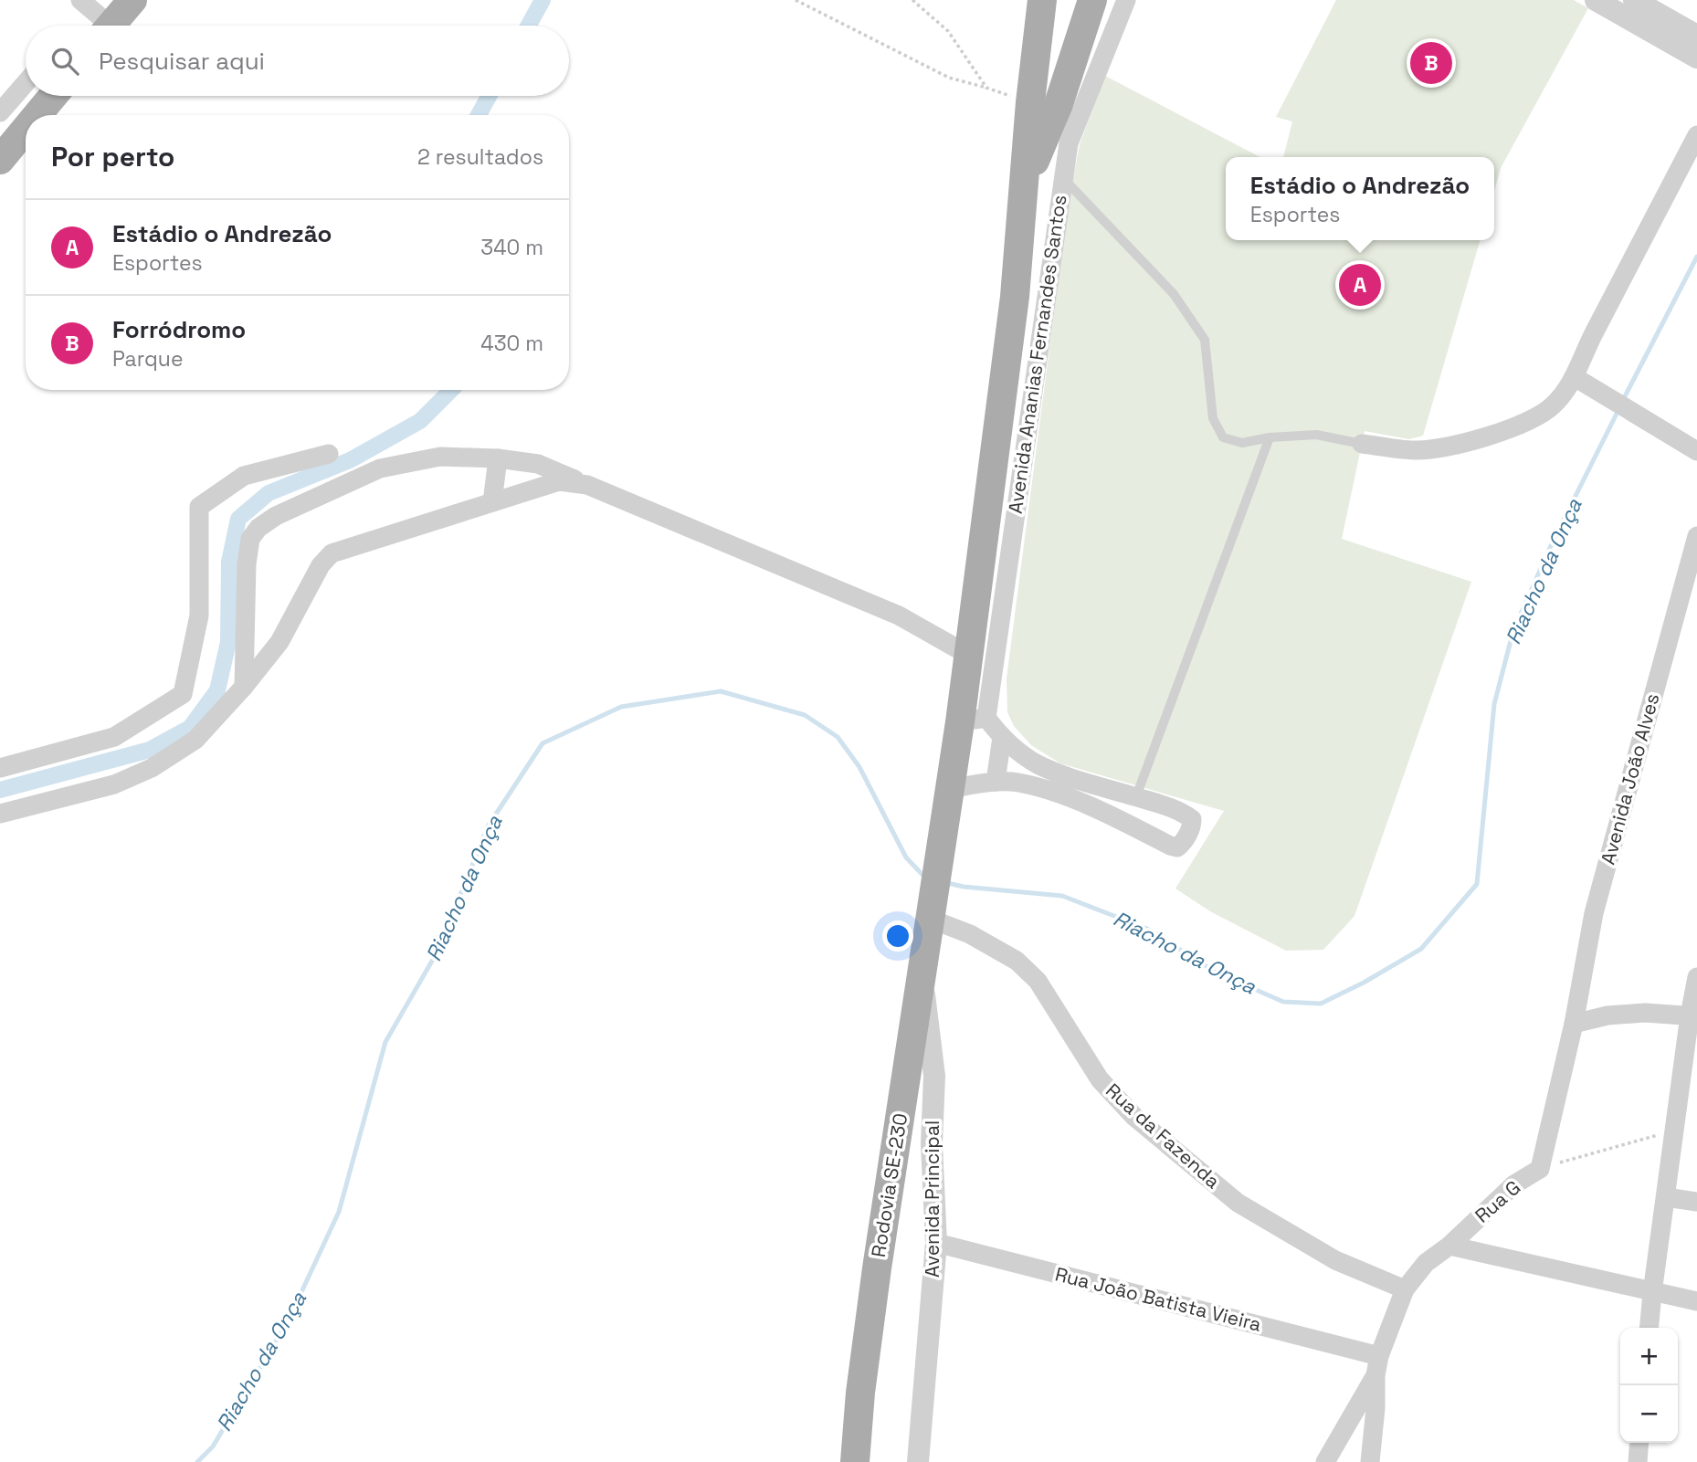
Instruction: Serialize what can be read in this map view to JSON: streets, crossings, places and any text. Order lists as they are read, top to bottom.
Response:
{
  "streets": {
    "main road": ["Rodovia SE-230"],
    "street": [
      "Avenida Ananias Fernandes Santos",
      "Avenida João Alves",
      "Rua da Fazenda",
      "Avenida Principal",
      "Rua G",
      "Rua João Batista Vieira"
    ]
  },
  "crossings": [
    ["Avenida Ananias Fernandes Santos", "Rodovia SE-230"],
    ["Avenida João Alves", "Rua G"],
    ["Rua da Fazenda", "Rodovia SE-230"],
    ["Rua da Fazenda", "Rua G"],
    ["Rodovia SE-230", "Avenida Principal"],
    ["Avenida Principal", "Rua João Batista Vieira"],
    ["Rua G", "Rua João Batista Vieira"]
  ],
  "water": ["Riacho da Onça"],
  "page": {
    "search": "Pesquisar aqui",
    "pins": ["B", "A"],
    "heading": ["Por perto", "2 resultados"],
    "popup": ["Estádio o Andrezão", "Esportes"],
    "list": [
      {
        "mark": "A",
        "name": "Estádio o Andrezão",
        "note": "Esportes",
        "value": "340 m"
      },
      {
        "mark": "B",
        "name": "Forródromo",
        "note": "Parque",
        "value": "430 m"
      }
    ],
    "map_buttons": ["+", "−"]
  }
}
